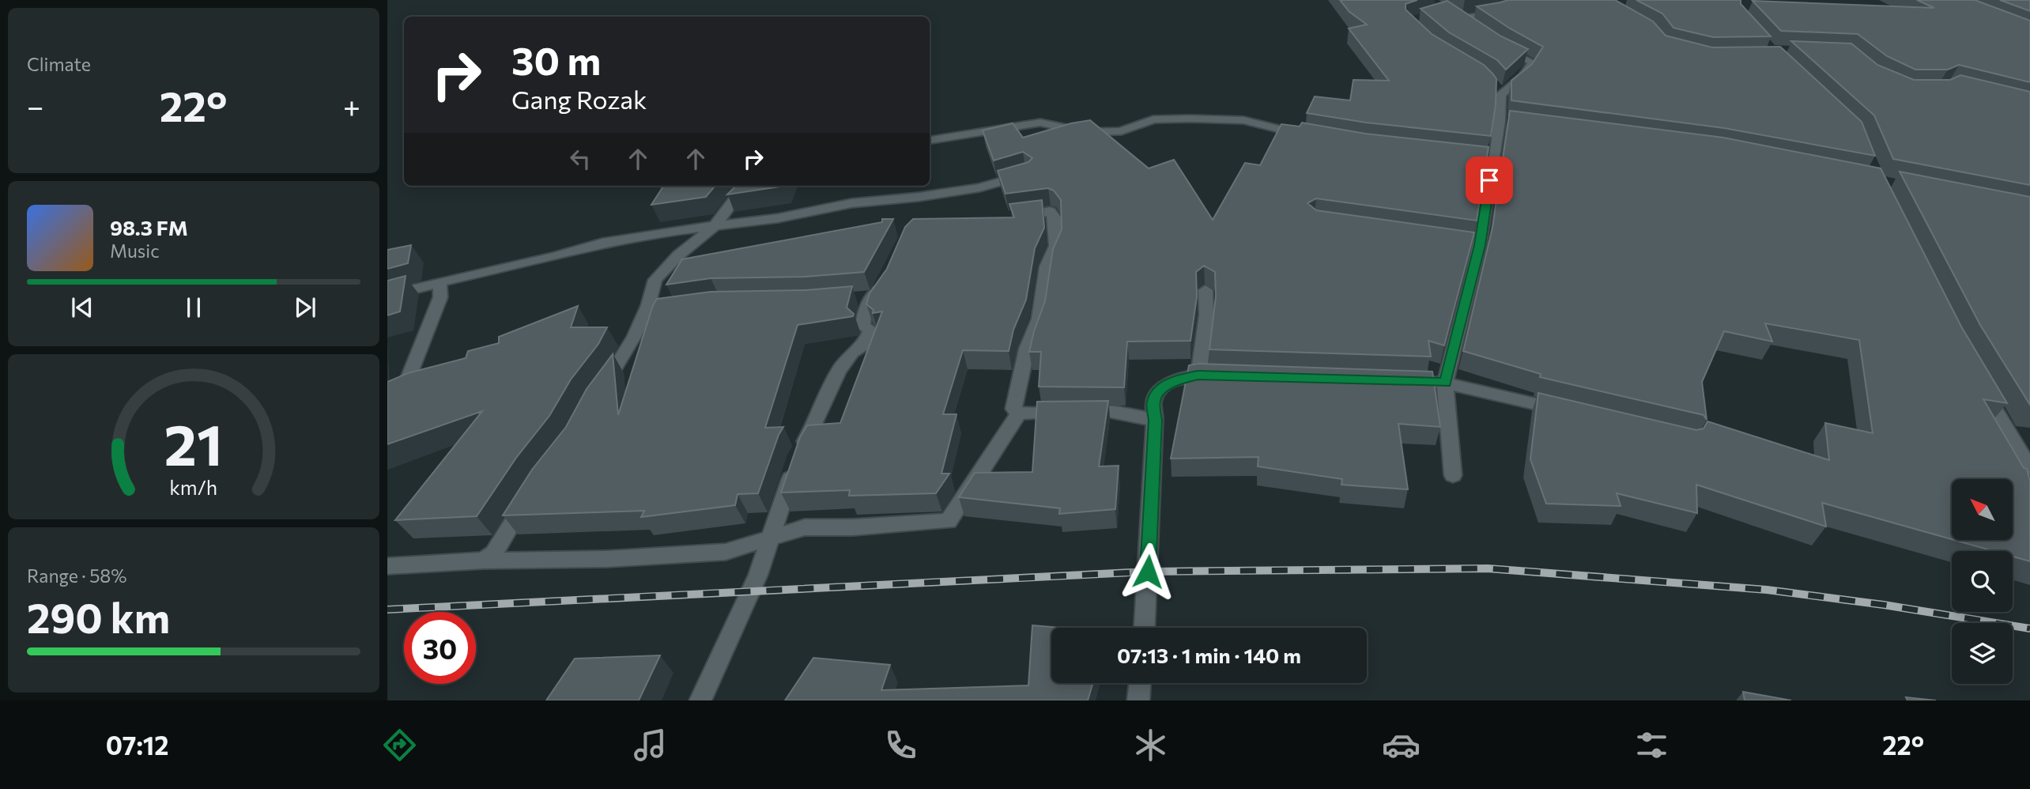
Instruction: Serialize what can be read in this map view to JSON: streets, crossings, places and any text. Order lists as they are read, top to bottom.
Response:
{
  "north": "top left",
  "page": {
    "tile": [
      "Climate",
      ["Range · 58%", "290 km"]
    ],
    "turn": ["30 m", "Gang Rozak"],
    "heat": ["−", "22°", "+"],
    "song": ["98.3 FM", "Music"],
    "limit": "30",
    "trip": "07:13 · 1 min · 140 m",
    "tabs": ["07:12", "22°"],
    "gauge": ["21", "km/h"]
  }
}
